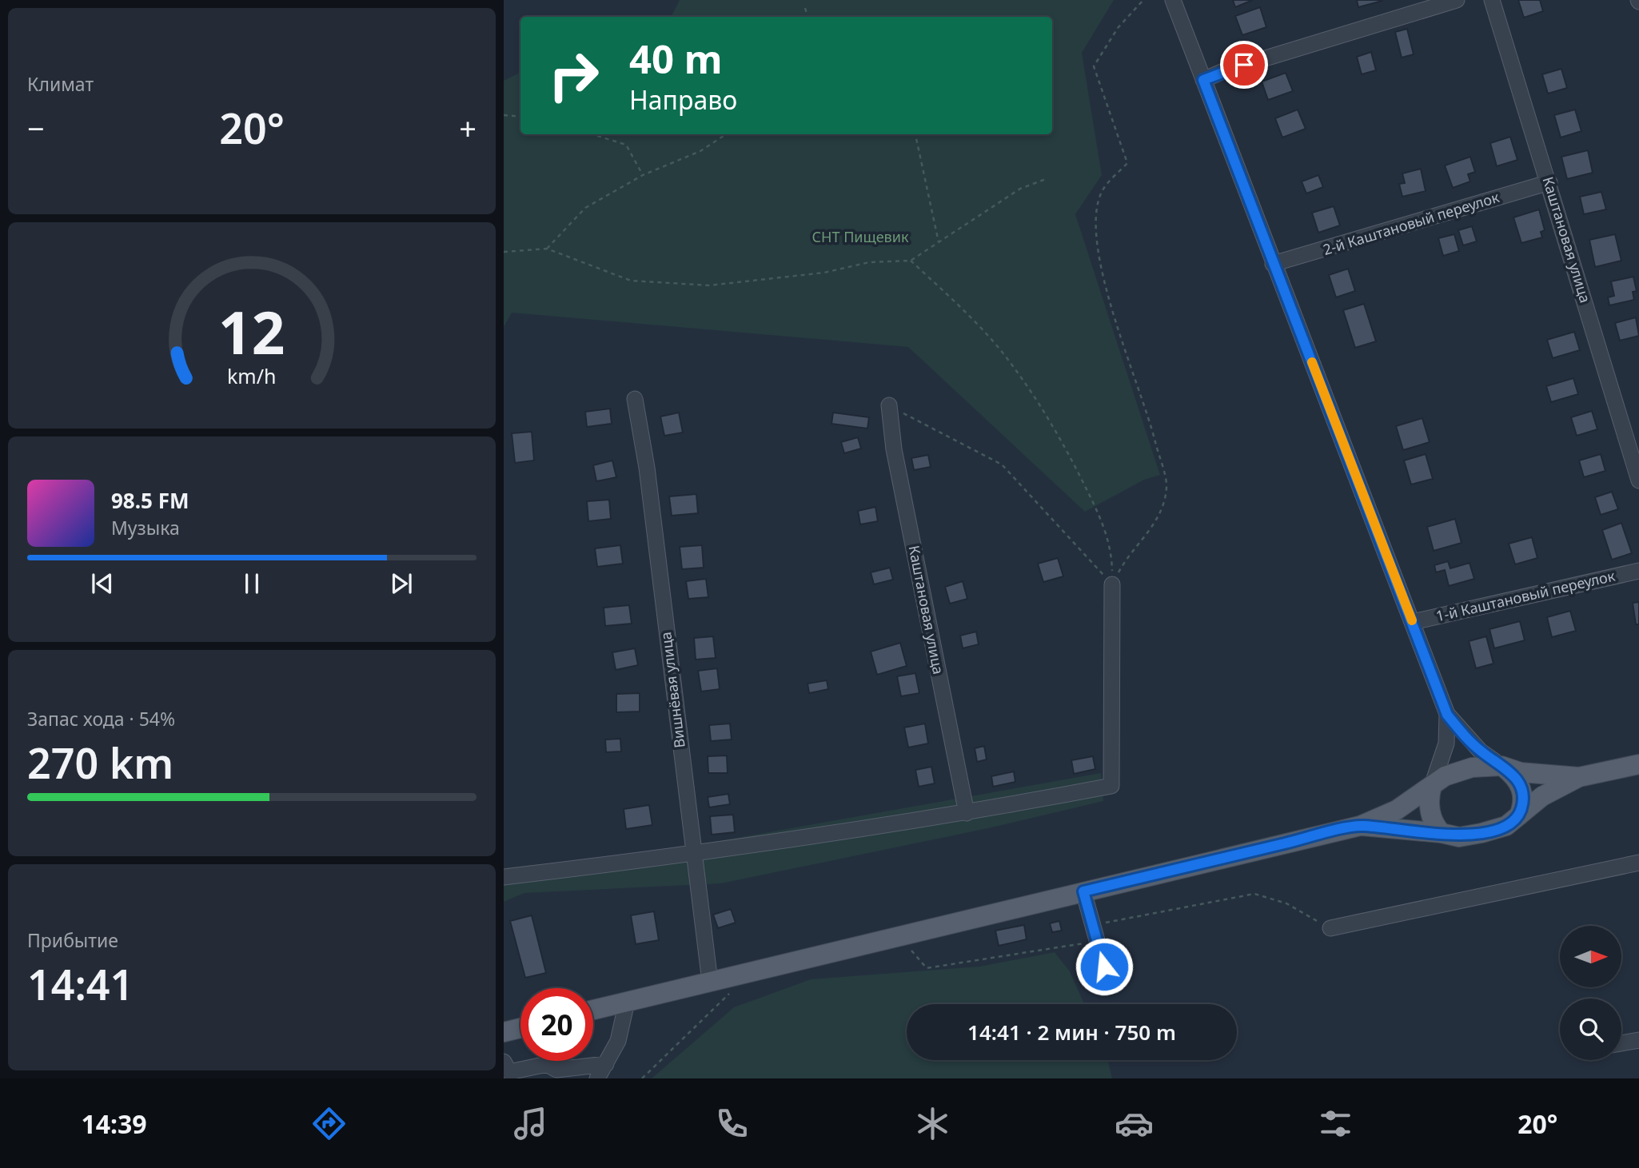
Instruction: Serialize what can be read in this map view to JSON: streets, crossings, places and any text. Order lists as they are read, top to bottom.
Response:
{
  "streets": {
    "street": [
      "2-й Каштановый переулок",
      "Каштановая улица",
      "1-й Каштановый переулок",
      "Вишнёвая улица"
    ]
  },
  "crossings": [
    ["2-й Каштановый переулок", "Каштановая улица"]
  ],
  "parks": ["СНТ Пищевик"],
  "north": "right",
  "page": {
    "tile": [
      "Климат",
      ["Запас хода · 54%", "270 km"],
      ["Прибытие", "14:41"]
    ],
    "turn": ["40 m", "Направо"],
    "heat": ["−", "20°", "+"],
    "song": ["98.5 FM", "Музыка"],
    "limit": "20",
    "trip": "14:41 · 2 мин · 750 m",
    "tabs": ["14:39", "20°"],
    "gauge": ["12", "km/h"]
  }
}
